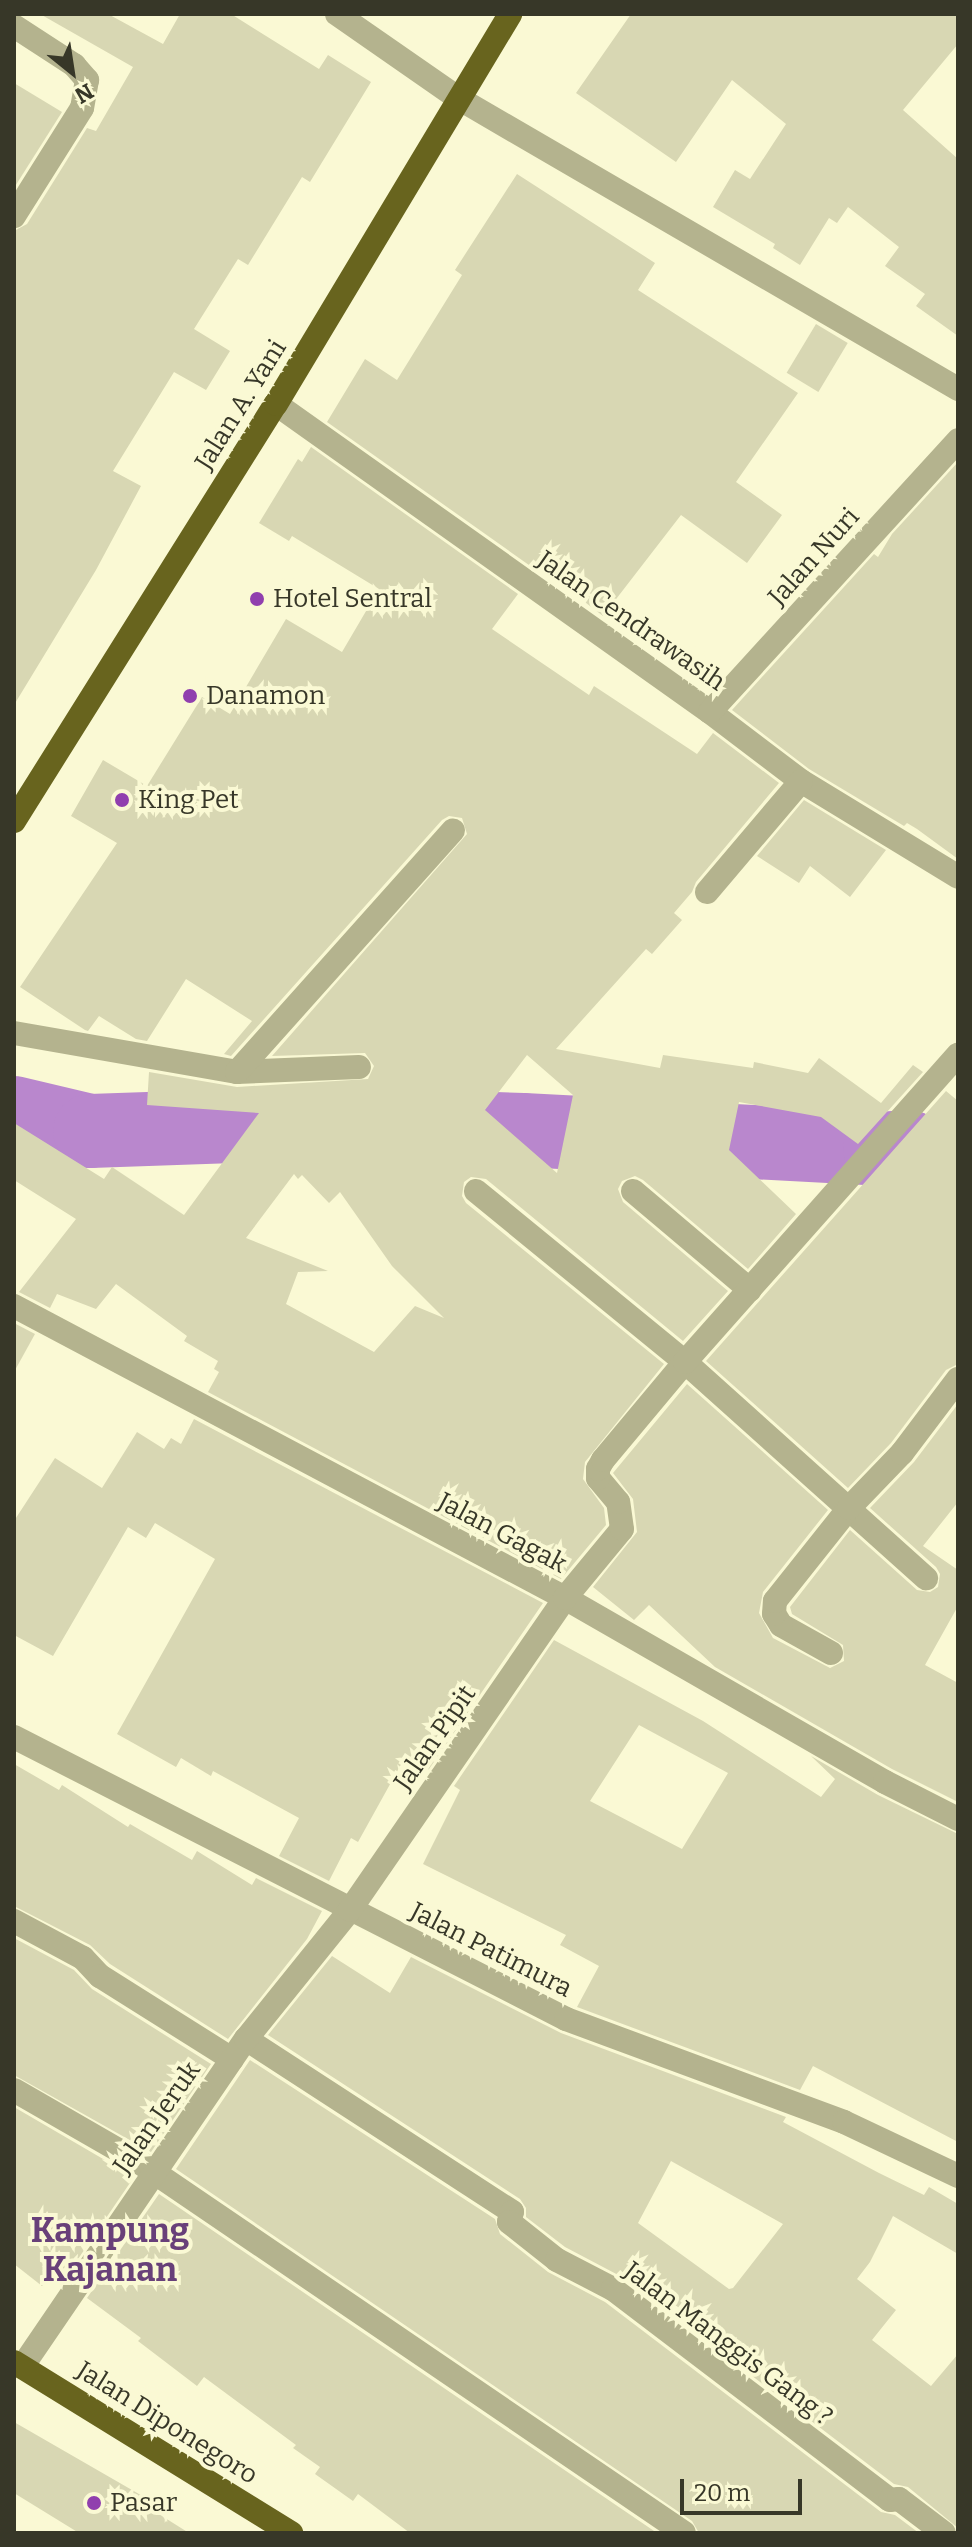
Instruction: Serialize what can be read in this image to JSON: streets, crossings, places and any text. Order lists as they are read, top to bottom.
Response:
{
  "streets": {
    "highway": ["Jalan A. Yani", "Jalan Diponegoro"],
    "street": [
      "Jalan Nuri",
      "Jalan Cendrawasih",
      "Jalan Gagak",
      "Jalan Pipit",
      "Jalan Patimura",
      "Jalan Jeruk",
      "Jalan Manggis Gang ?"
    ]
  },
  "crossings": [
    ["Jalan A. Yani", "Jalan Cendrawasih"],
    ["Jalan Nuri", "Jalan Cendrawasih"],
    ["Jalan Gagak", "Jalan Pipit"],
    ["Jalan Pipit", "Jalan Patimura"],
    ["Jalan Pipit", "Jalan Jeruk"],
    ["Jalan Patimura", "Jalan Jeruk"],
    ["Jalan Jeruk", "Jalan Manggis Gang ?"],
    ["Jalan Jeruk", "Jalan Diponegoro"]
  ],
  "districts": ["Kampung Kajanan"],
  "places": [
    "Hotel Sentral",
    "Danamon",
    "King Pet",
    "Pasar"
  ],
  "scale_bar": "20 m",
  "north": "bottom right"
}
